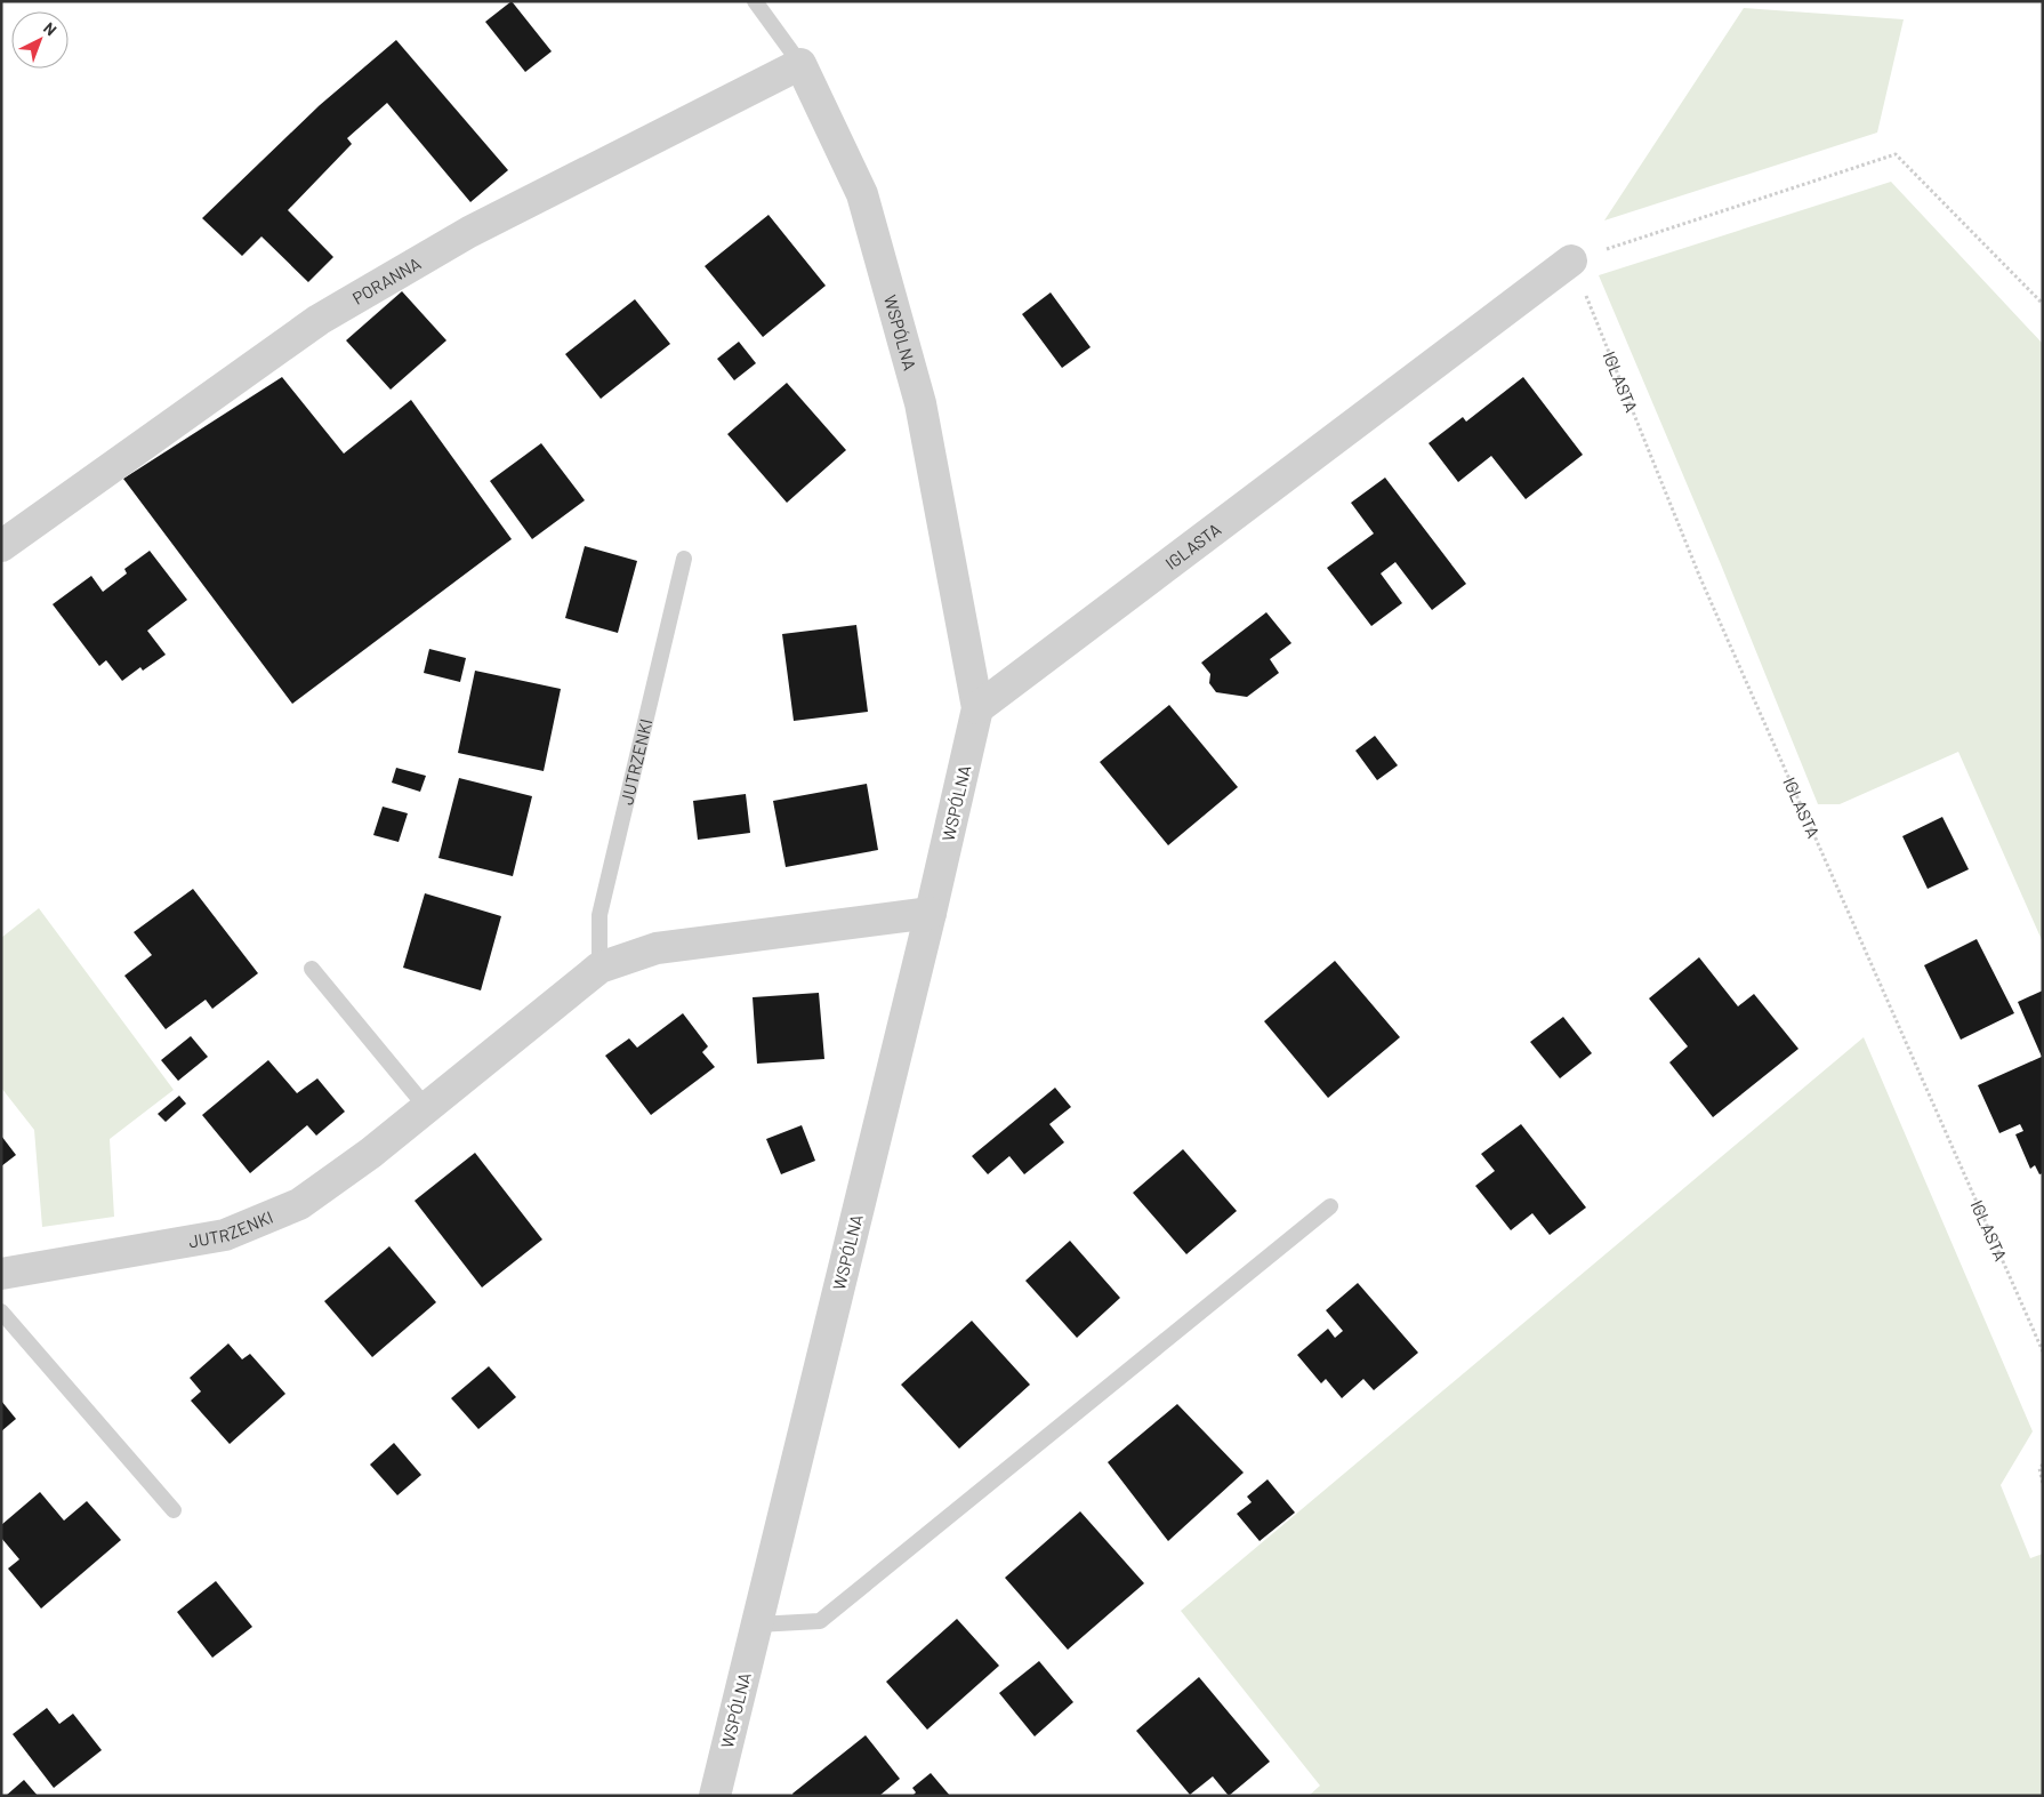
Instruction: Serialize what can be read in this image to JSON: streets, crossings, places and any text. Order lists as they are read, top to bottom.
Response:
{
  "streets": {
    "street": [
      "PORANNA",
      "WSPÓLNA",
      "IGLASTA",
      "JUTRZENKI"
    ]
  },
  "crossings": [
    ["PORANNA", "WSPÓLNA"],
    ["WSPÓLNA", "IGLASTA"],
    ["WSPÓLNA", "JUTRZENKI"]
  ],
  "north": "top right"
}
